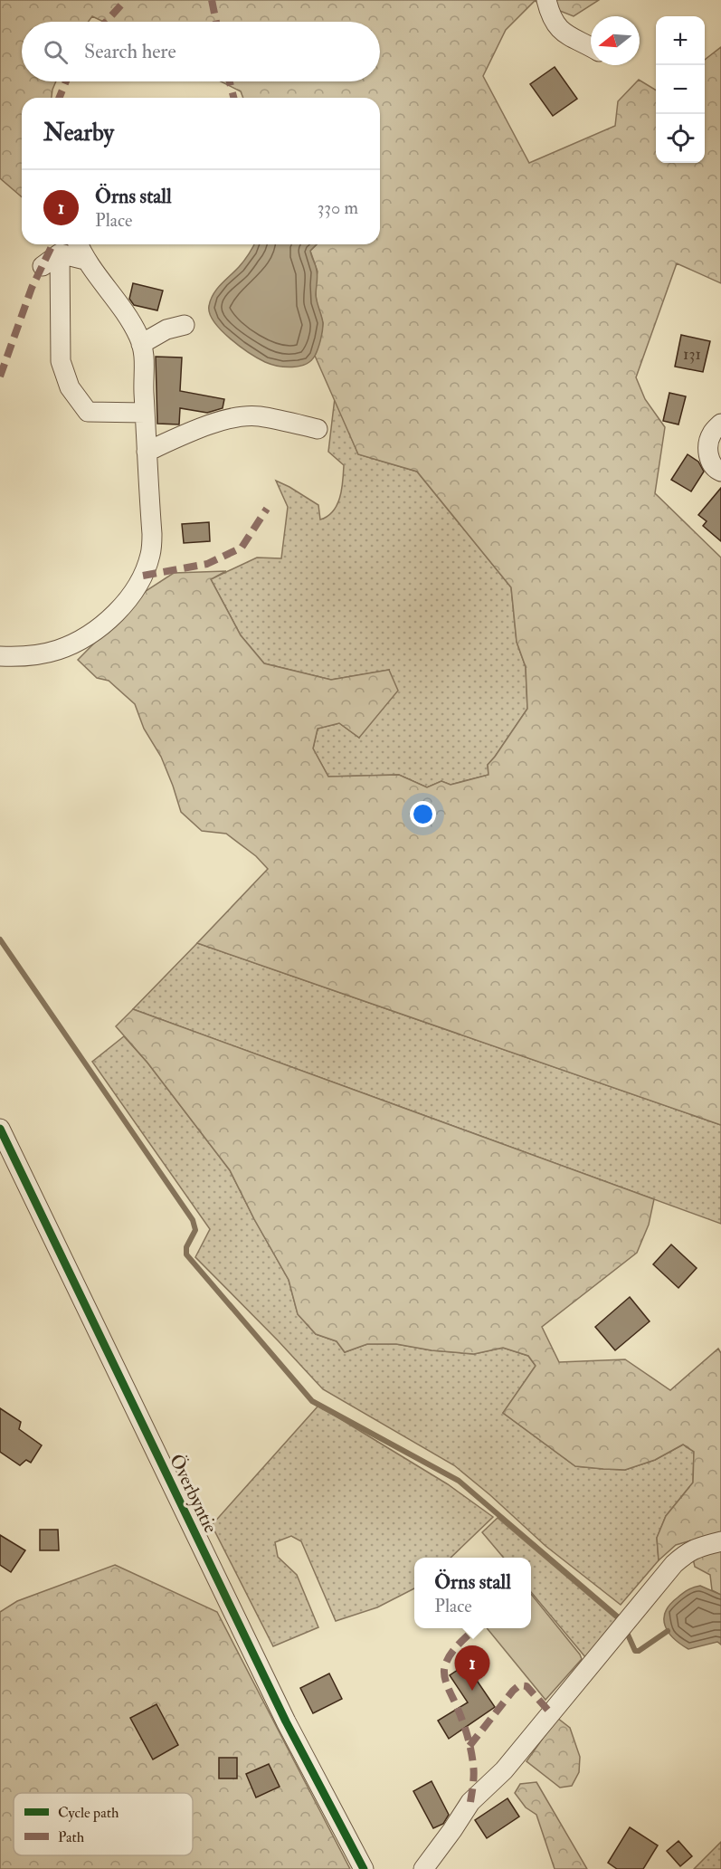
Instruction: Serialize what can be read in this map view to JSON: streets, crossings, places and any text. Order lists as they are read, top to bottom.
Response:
{
  "streets": {
    "street": ["Överbyntie"]
  },
  "house_numbers": ["131"],
  "legend": ["Cycle path", "Path"],
  "north": "left",
  "page": {
    "map_buttons": ["+", "−"],
    "search": "Search here",
    "heading": "Nearby",
    "list": [
      {
        "mark": "1",
        "name": "Örns stall",
        "note": "Place",
        "value": "330 m"
      }
    ],
    "popup": ["Örns stall", "Place"],
    "pins": "1"
  }
}
